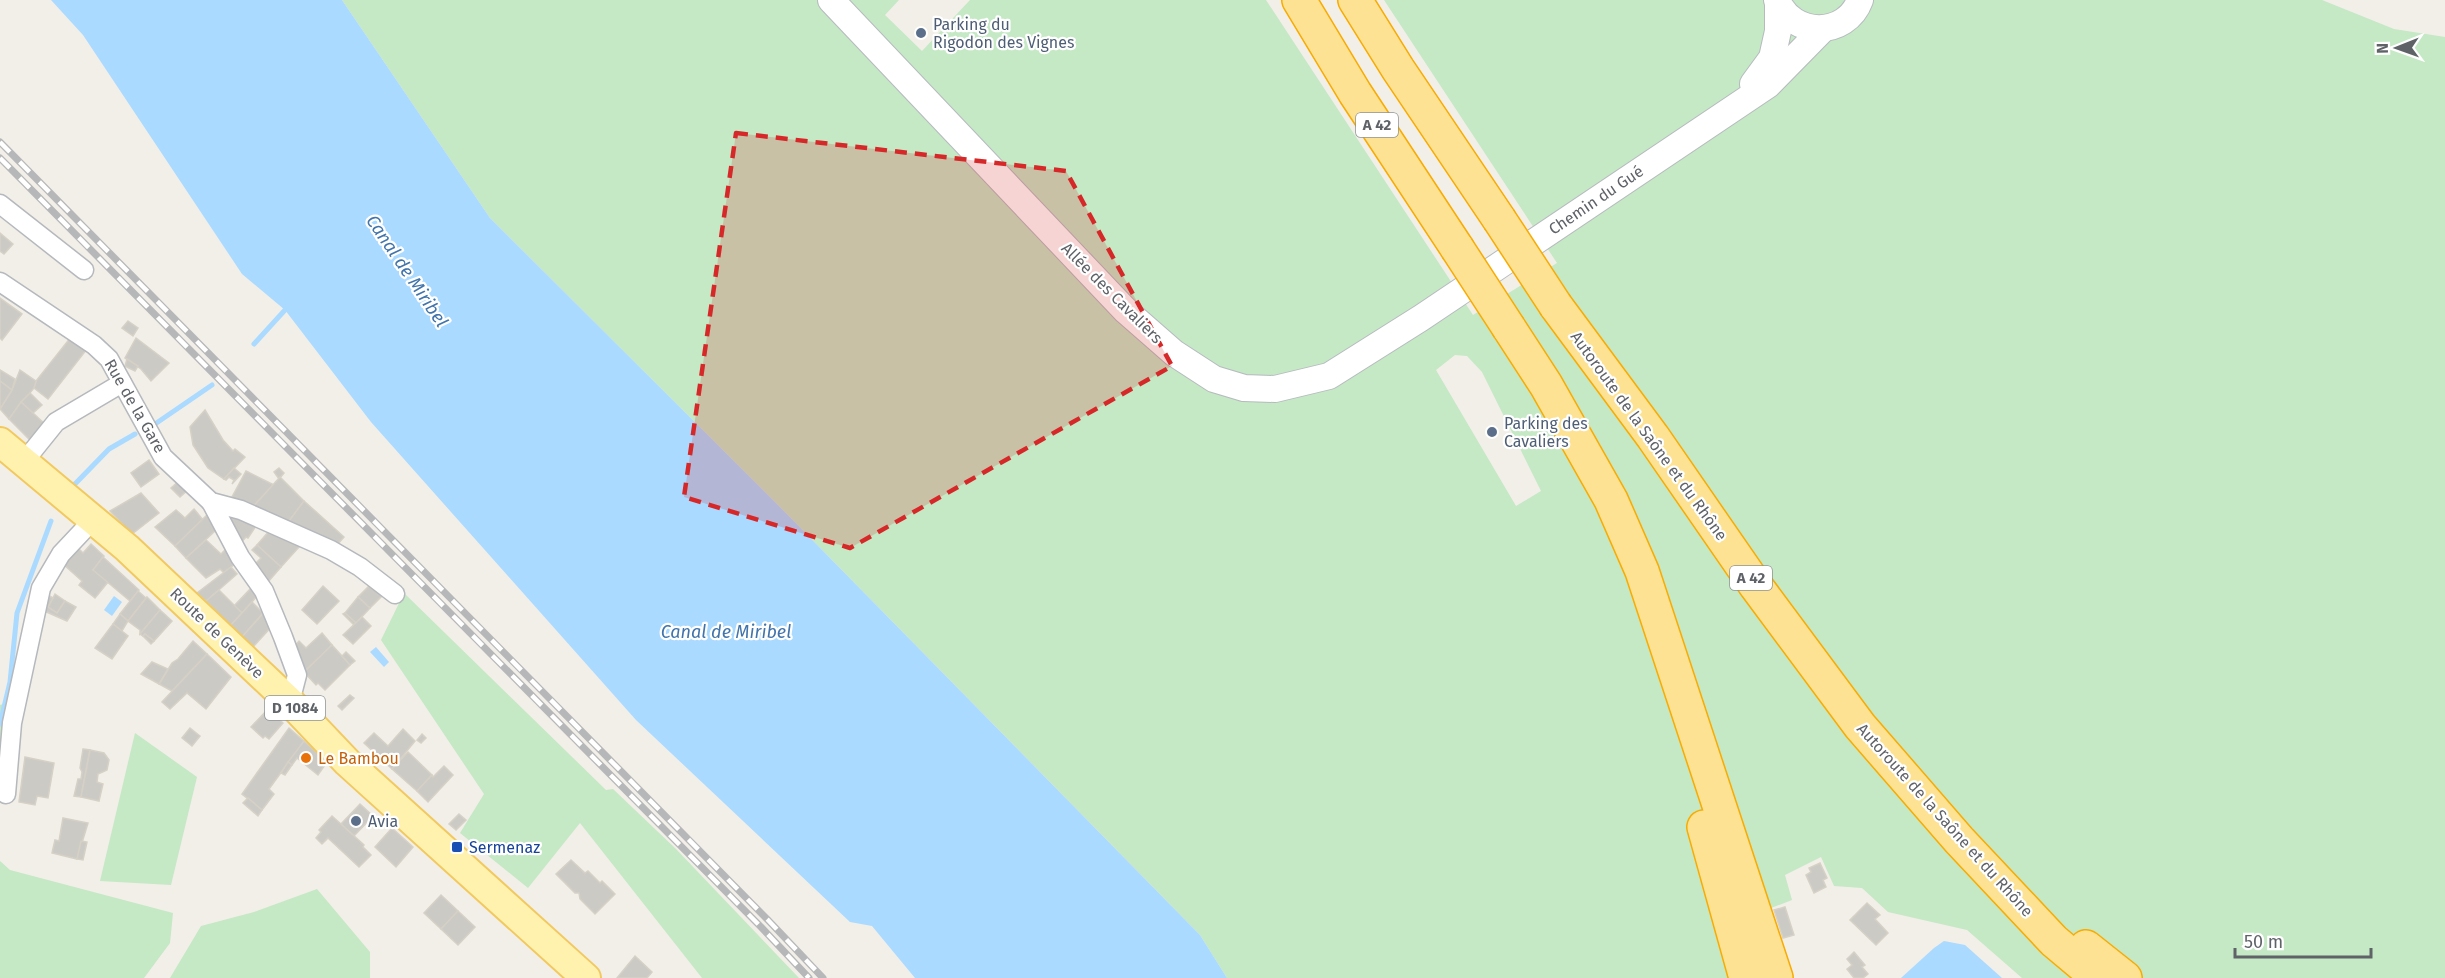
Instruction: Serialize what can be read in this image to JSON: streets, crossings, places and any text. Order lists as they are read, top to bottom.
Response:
{
  "streets": {
    "highway": ["A 42", "Autoroute de la Saône et du Rhône"],
    "main road": ["Route de Genève", "D 1084"],
    "street": ["Chemin du Gué", "Allée des Cavaliers", "Rue de la Gare"]
  },
  "crossings": [
    ["Chemin du Gué", "Allée des Cavaliers"]
  ],
  "water": ["Canal de Miribel"],
  "places": {
    "other": [
      "Parking du Rigodon des Vignes",
      "Parking des Cavaliers",
      "Le Bambou",
      "Avia"
    ],
    "transit": ["Sermenaz"]
  },
  "scale_bar": "50 m",
  "north": "left"
}
